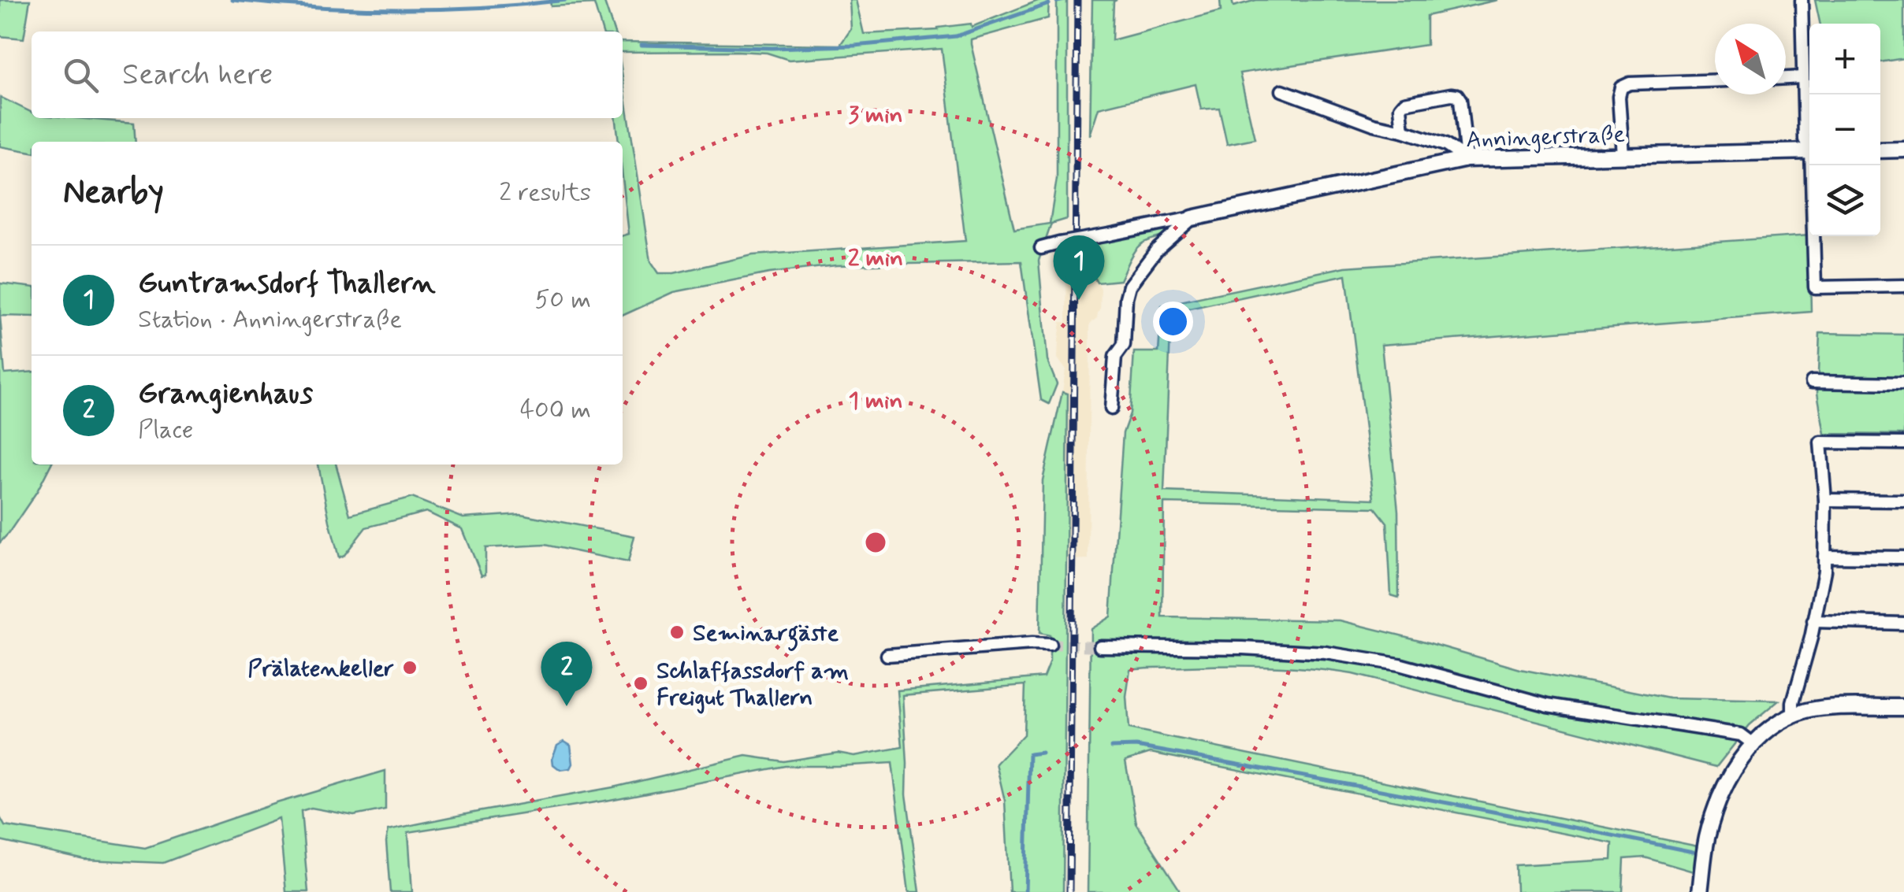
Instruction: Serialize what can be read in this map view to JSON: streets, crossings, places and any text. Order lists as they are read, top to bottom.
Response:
{
  "streets": {
    "street": ["Anningerstraße"]
  },
  "places": ["Seminargäste", "Prälatenkeller", "Schlaffassdorf am Freigut Thallern"],
  "north": "top left",
  "page": {
    "map_buttons": ["+", "−"],
    "search": "Search here",
    "heading": ["Nearby", "2 results"],
    "pins": ["1", "2"],
    "list": [
      {
        "mark": "1",
        "name": "Guntramsdorf Thallern",
        "note": "Station · Anningerstraße",
        "value": "50 m"
      },
      {
        "mark": "2",
        "name": "Grangienhaus",
        "note": "Place",
        "value": "400 m"
      }
    ]
  },
  "rings": ["3 min", "2 min", "1 min"]
}
